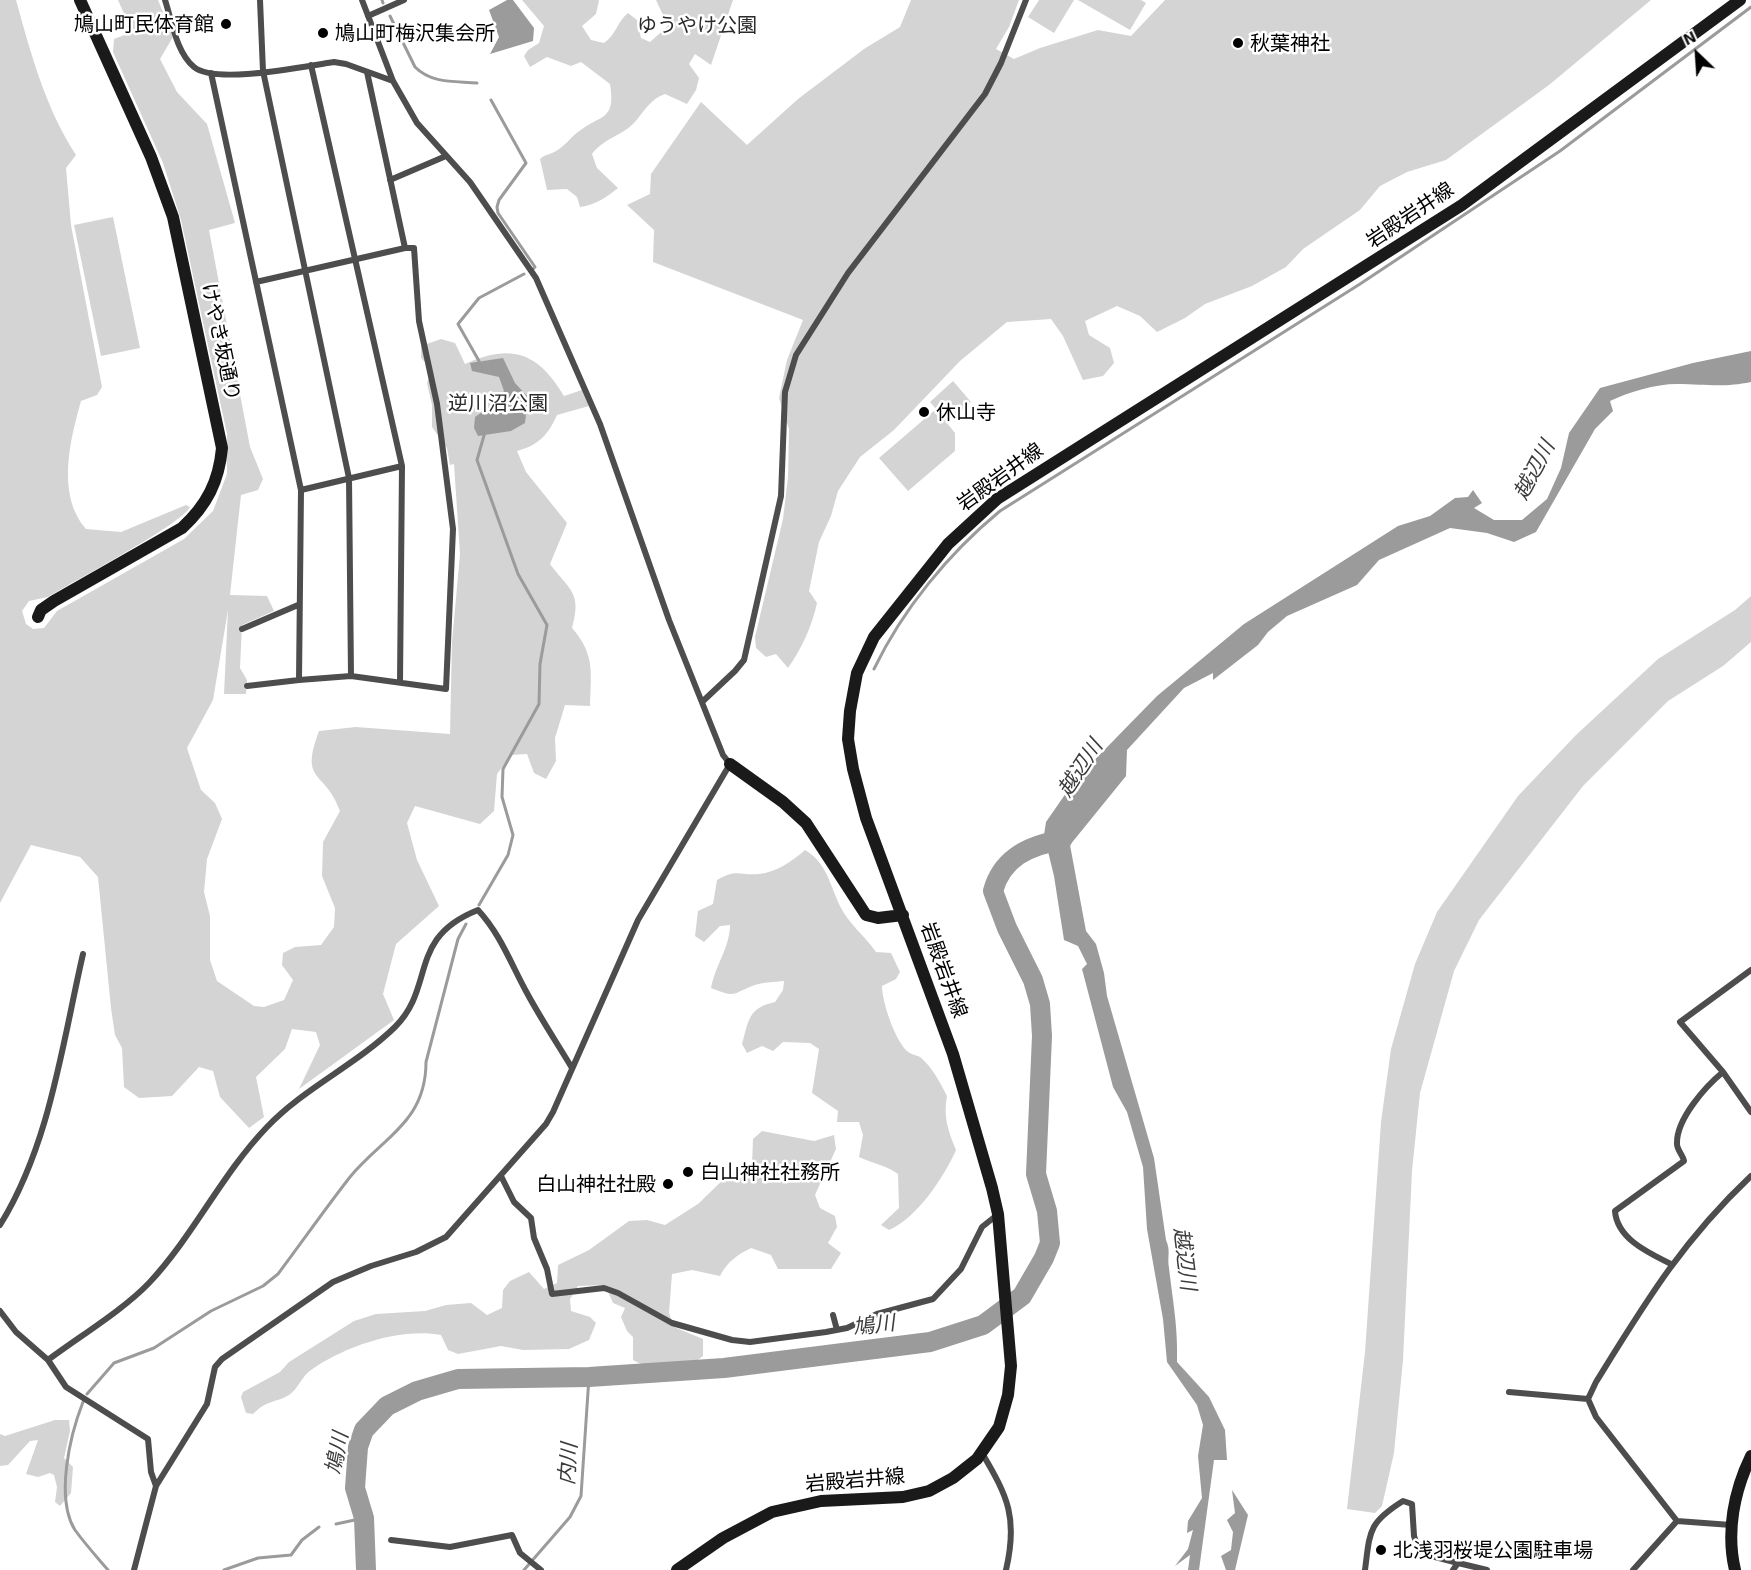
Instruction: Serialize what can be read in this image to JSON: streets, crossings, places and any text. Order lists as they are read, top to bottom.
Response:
{
  "streets": {
    "main road": ["岩殿岩井線", "けやき坂通り"]
  },
  "water": ["越辺川", "鳩川", "内川"],
  "parks": ["ゆうやけ公園", "逆川沼公園"],
  "places": [
    "鳩山町民体育館",
    "鳩山町梅沢集会所",
    "秋葉神社",
    "休山寺",
    "白山神社社務所",
    "白山神社社殿",
    "北浅羽桜堤公園駐車場"
  ],
  "north": "top left"
}
